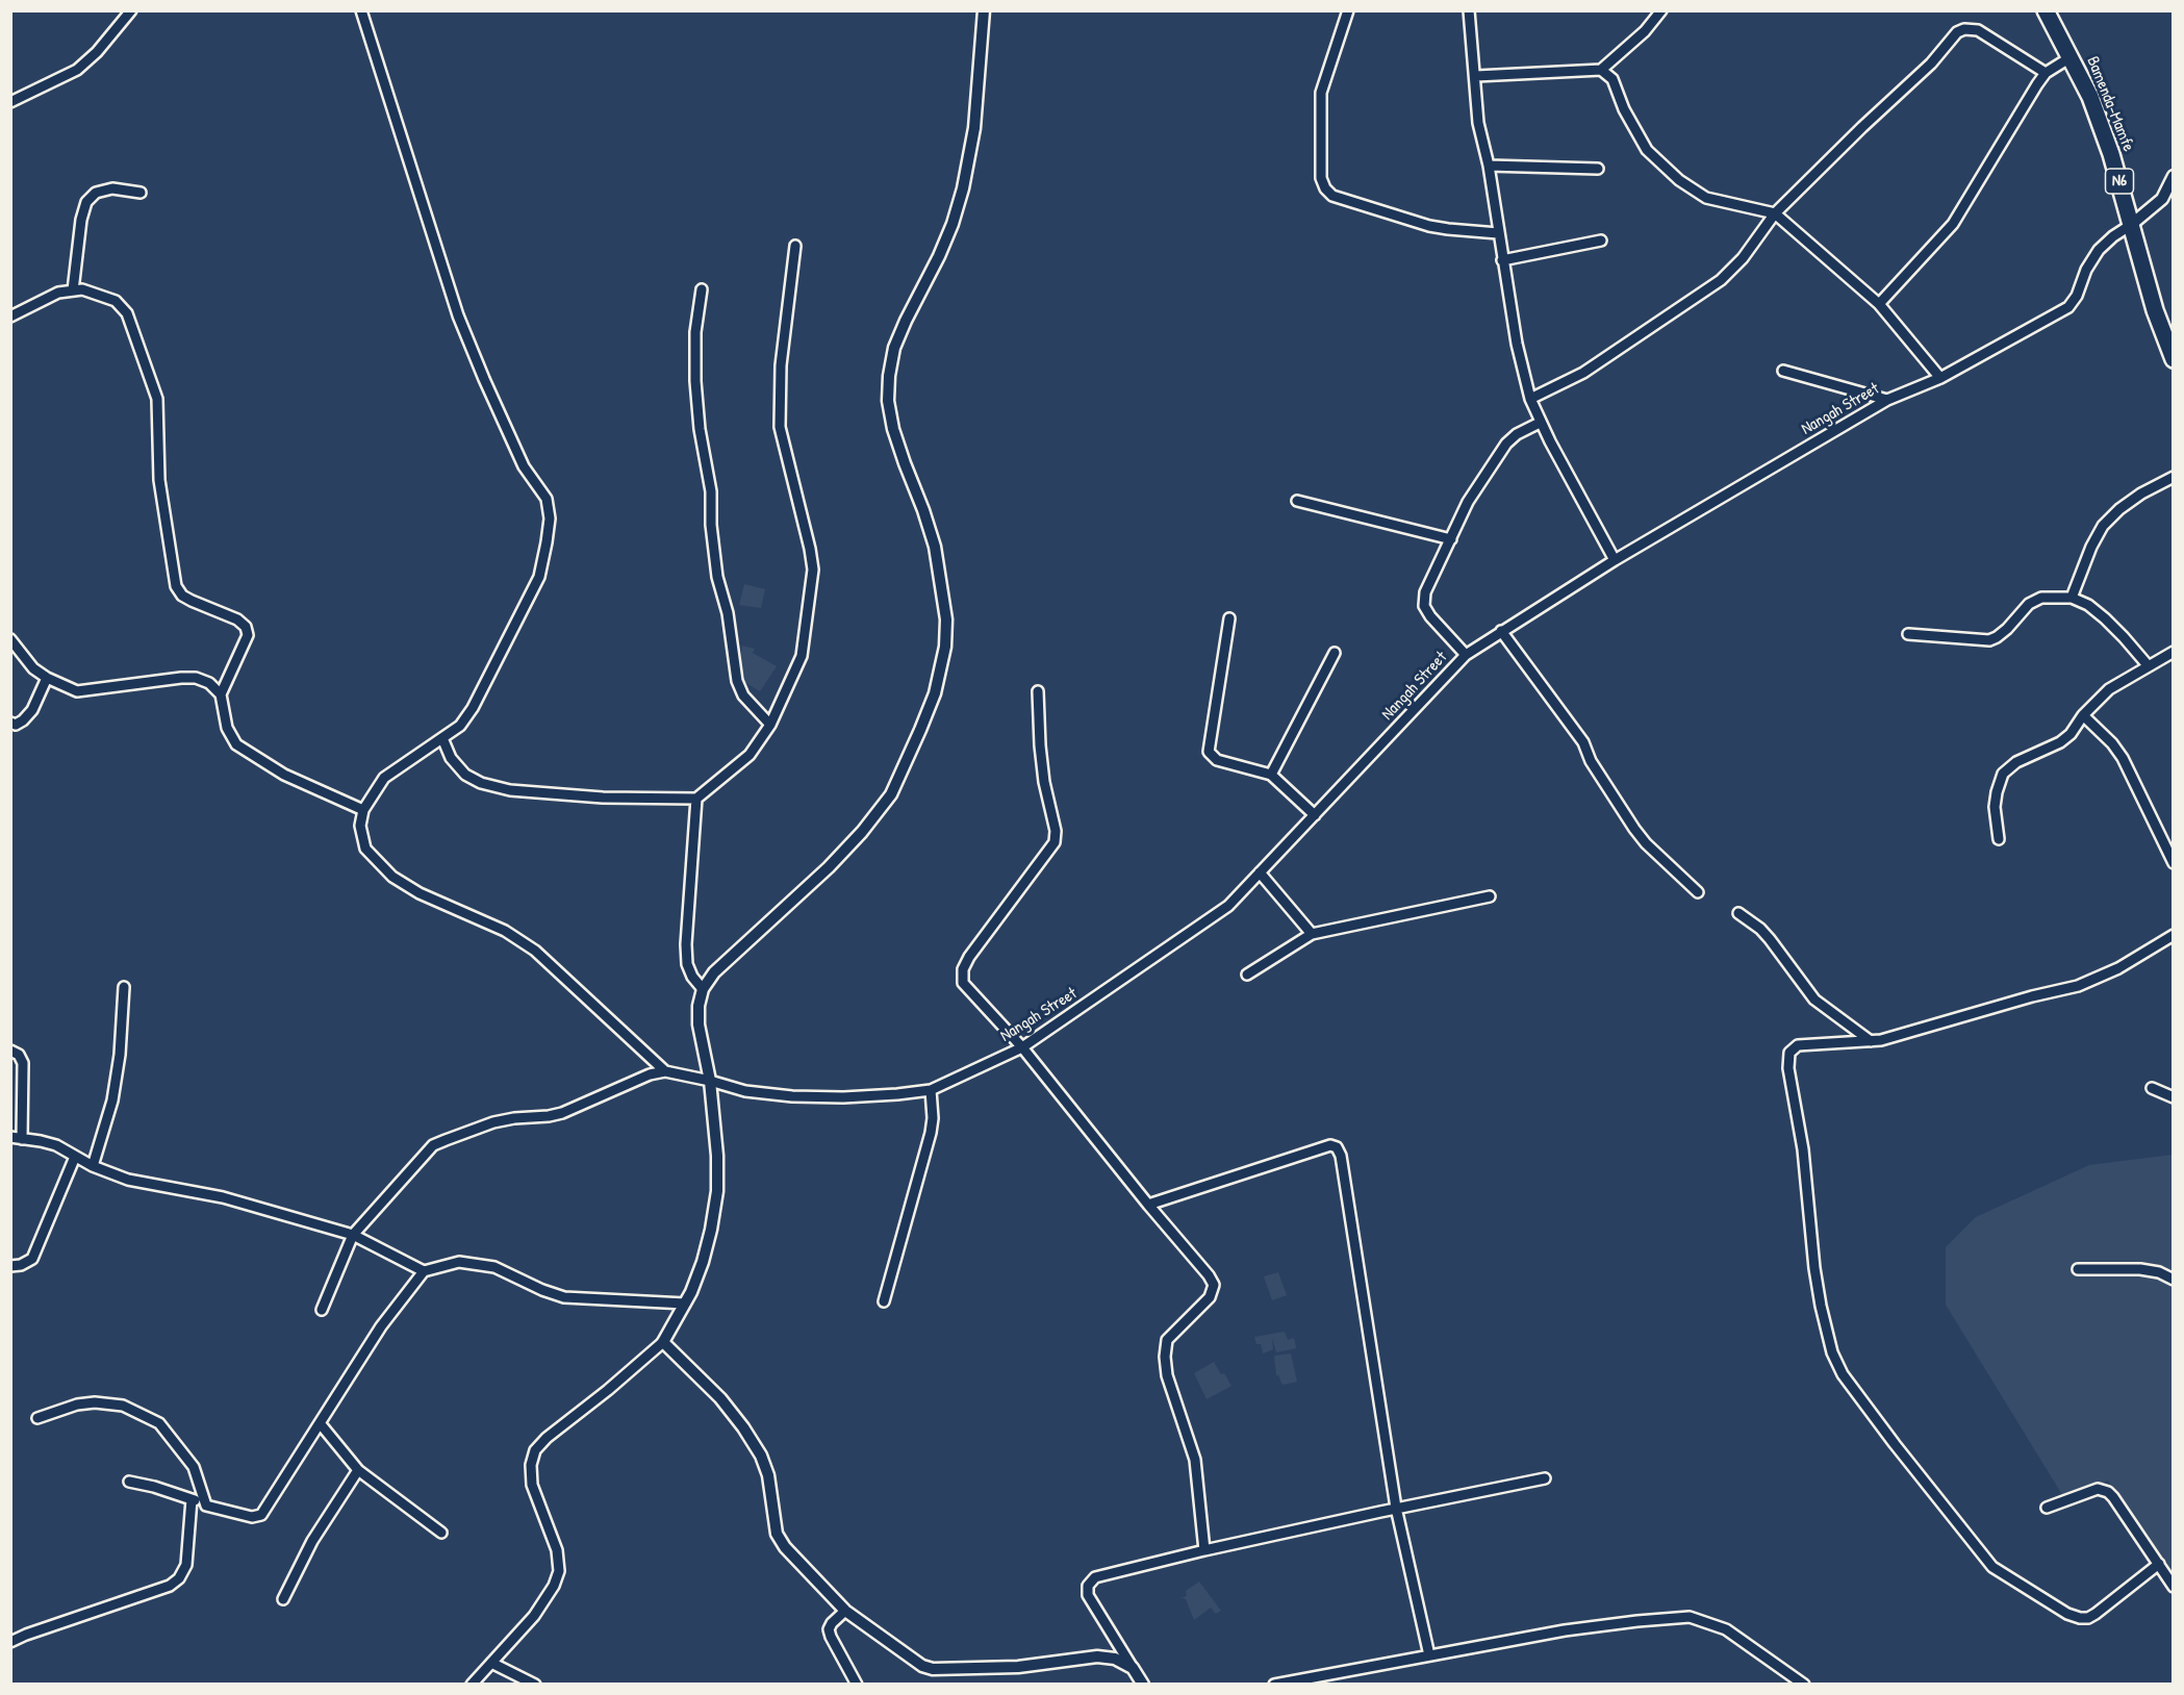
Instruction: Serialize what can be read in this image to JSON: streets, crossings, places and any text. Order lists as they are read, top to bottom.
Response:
{
  "streets": {
    "highway": ["Bamenda-Mamfe", "N6"],
    "street": ["Nangah Street"]
  },
  "crossings": [
    ["Bamenda-Mamfe", "Nangah Street"]
  ]
}
